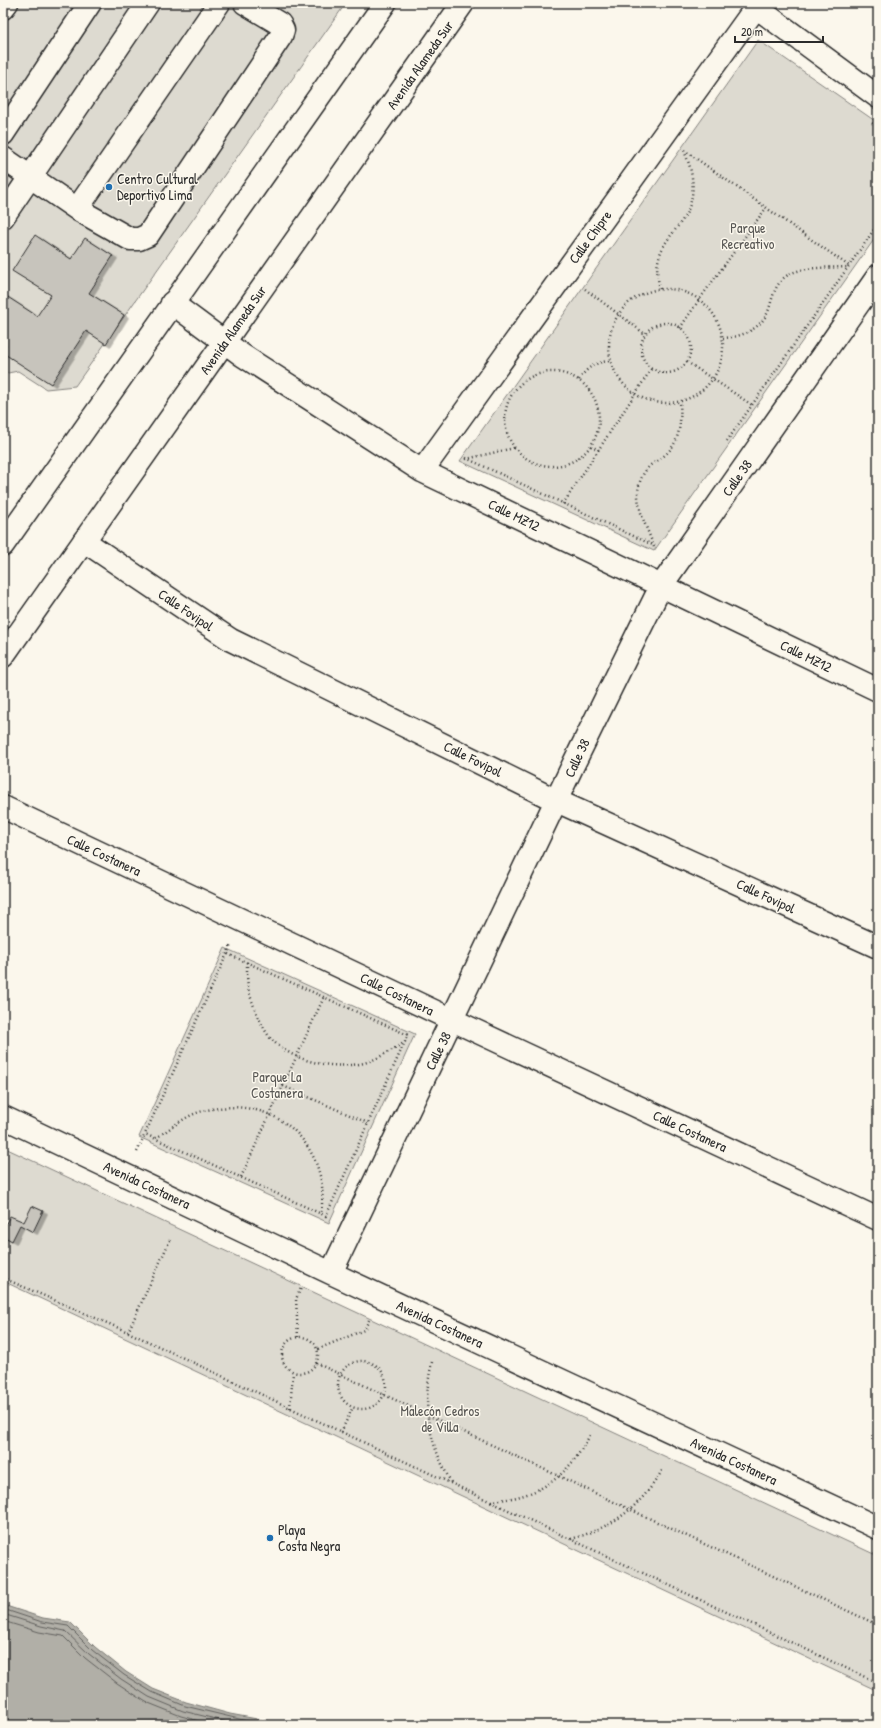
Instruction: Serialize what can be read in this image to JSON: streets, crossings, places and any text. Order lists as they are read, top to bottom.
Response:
{
  "streets": {
    "street": [
      "Avenida Alameda Sur",
      "Calle Chipre",
      "Calle 38",
      "Calle MZ12",
      "Calle Fovipol",
      "Calle Costanera",
      "Avenida Costanera"
    ]
  },
  "crossings": [
    ["Avenida Alameda Sur", "Calle MZ12"],
    ["Avenida Alameda Sur", "Calle Fovipol"],
    ["Calle Chipre", "Calle MZ12"],
    ["Calle 38", "Calle MZ12"],
    ["Calle 38", "Calle Fovipol"],
    ["Calle 38", "Calle Costanera"],
    ["Calle 38", "Avenida Costanera"]
  ],
  "parks": ["Parque Recreativo", "Parque La Costanera", "Malecón Cedros de Villa"],
  "places": ["Centro Cultural Deportivo Lima", "Playa Costa Negra"],
  "scale_bar": "20 m"
}
